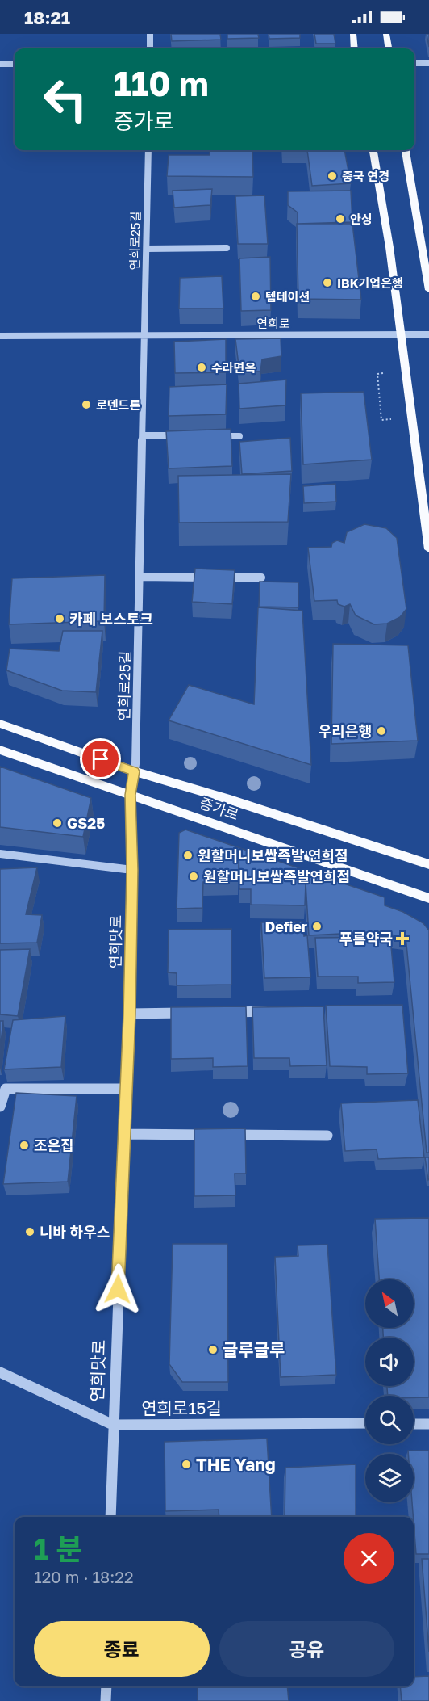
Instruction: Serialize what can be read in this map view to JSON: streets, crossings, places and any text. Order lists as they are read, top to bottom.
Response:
{
  "streets": {
    "main road": ["증가로"],
    "street": [
      "연희로25길",
      "연희로",
      "연희맛로",
      "연희로15길"
    ]
  },
  "crossings": [
    ["연희로25길", "연희로"],
    ["연희로25길", "증가로"],
    ["연희로25길", "연희맛로"],
    ["증가로", "연희맛로"],
    ["연희맛로", "연희로15길"]
  ],
  "places": {
    "other": [
      "중국 연경",
      "안싱",
      "IBK기업은행",
      "템테이션",
      "수라면옥",
      "로덴드론",
      "카페 보스토크",
      "우리은행",
      "GS25",
      "원할머니보쌈족발 연희점",
      "원할머니보쌈족발연희점",
      "Defier",
      "조은집",
      "니바 하우스",
      "글루글루",
      "THE Yang"
    ],
    "health": ["푸름약국"]
  },
  "north": "top left",
  "page": {
    "status": "18:21",
    "turn": ["110 m", "증가로"],
    "heading": ["1 분", "120 m · 18:22"],
    "buttons": ["종료", "공유"]
  }
}
